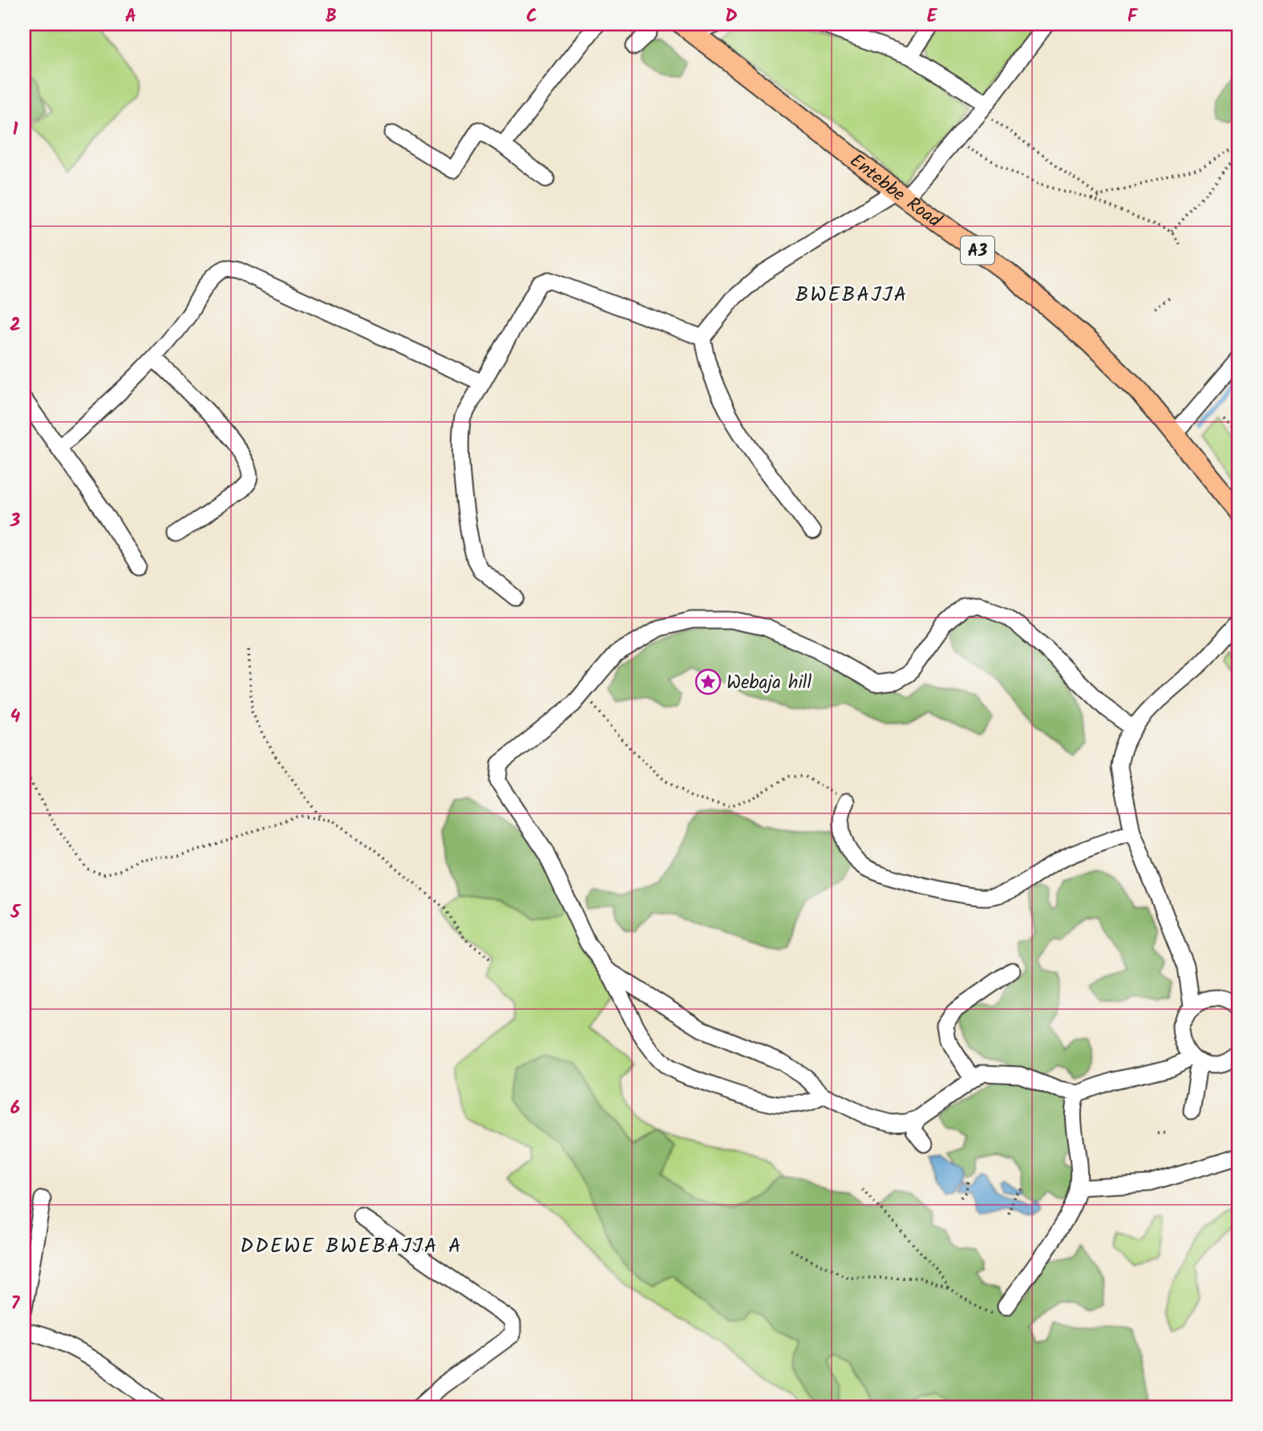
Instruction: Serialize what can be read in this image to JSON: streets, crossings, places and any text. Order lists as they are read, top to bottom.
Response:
{
  "streets": {
    "main road": ["Entebbe Road", "A3"]
  },
  "districts": ["BWEBAJJA", "DDEWE BWEBAJJA A"],
  "places": {
    "place": ["Webaja hill"]
  },
  "grid": {
    "columns": [
      "A",
      "B",
      "C",
      "D",
      "E",
      "F"
    ],
    "rows": [
      "1",
      "2",
      "3",
      "4",
      "5",
      "6",
      "7"
    ]
  }
}
